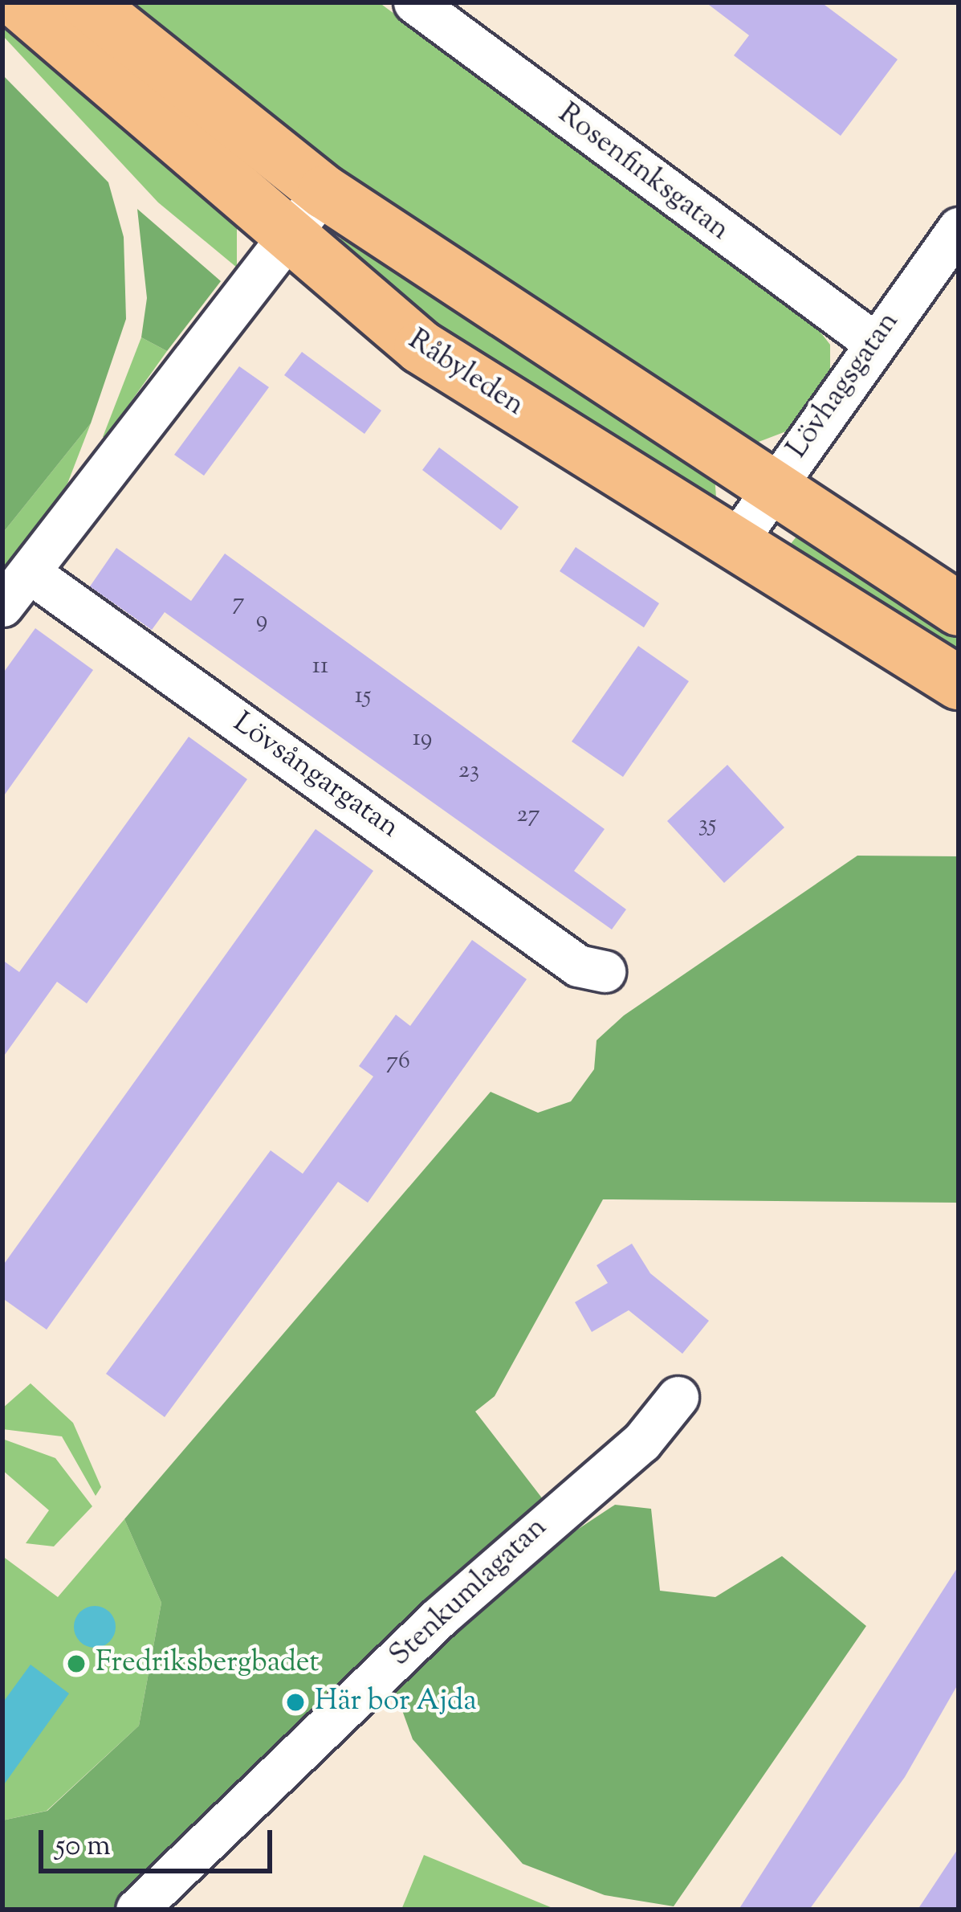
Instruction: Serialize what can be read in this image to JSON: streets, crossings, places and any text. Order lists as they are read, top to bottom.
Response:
{
  "streets": {
    "main road": ["Råbyleden"],
    "street": [
      "Rosenfinksgatan",
      "Lövhagsgatan",
      "Lövsångargatan",
      "Stenkumlagatan"
    ]
  },
  "crossings": [
    ["Rosenfinksgatan", "Lövhagsgatan"],
    ["Råbyleden", "Lövhagsgatan"]
  ],
  "places": ["Fredriksbergbadet", "Här bor Ajda"],
  "house_numbers": [
    "7",
    "9",
    "11",
    "15",
    "19",
    "23",
    "27",
    "35",
    "76"
  ],
  "scale_bar": "50 m"
}
